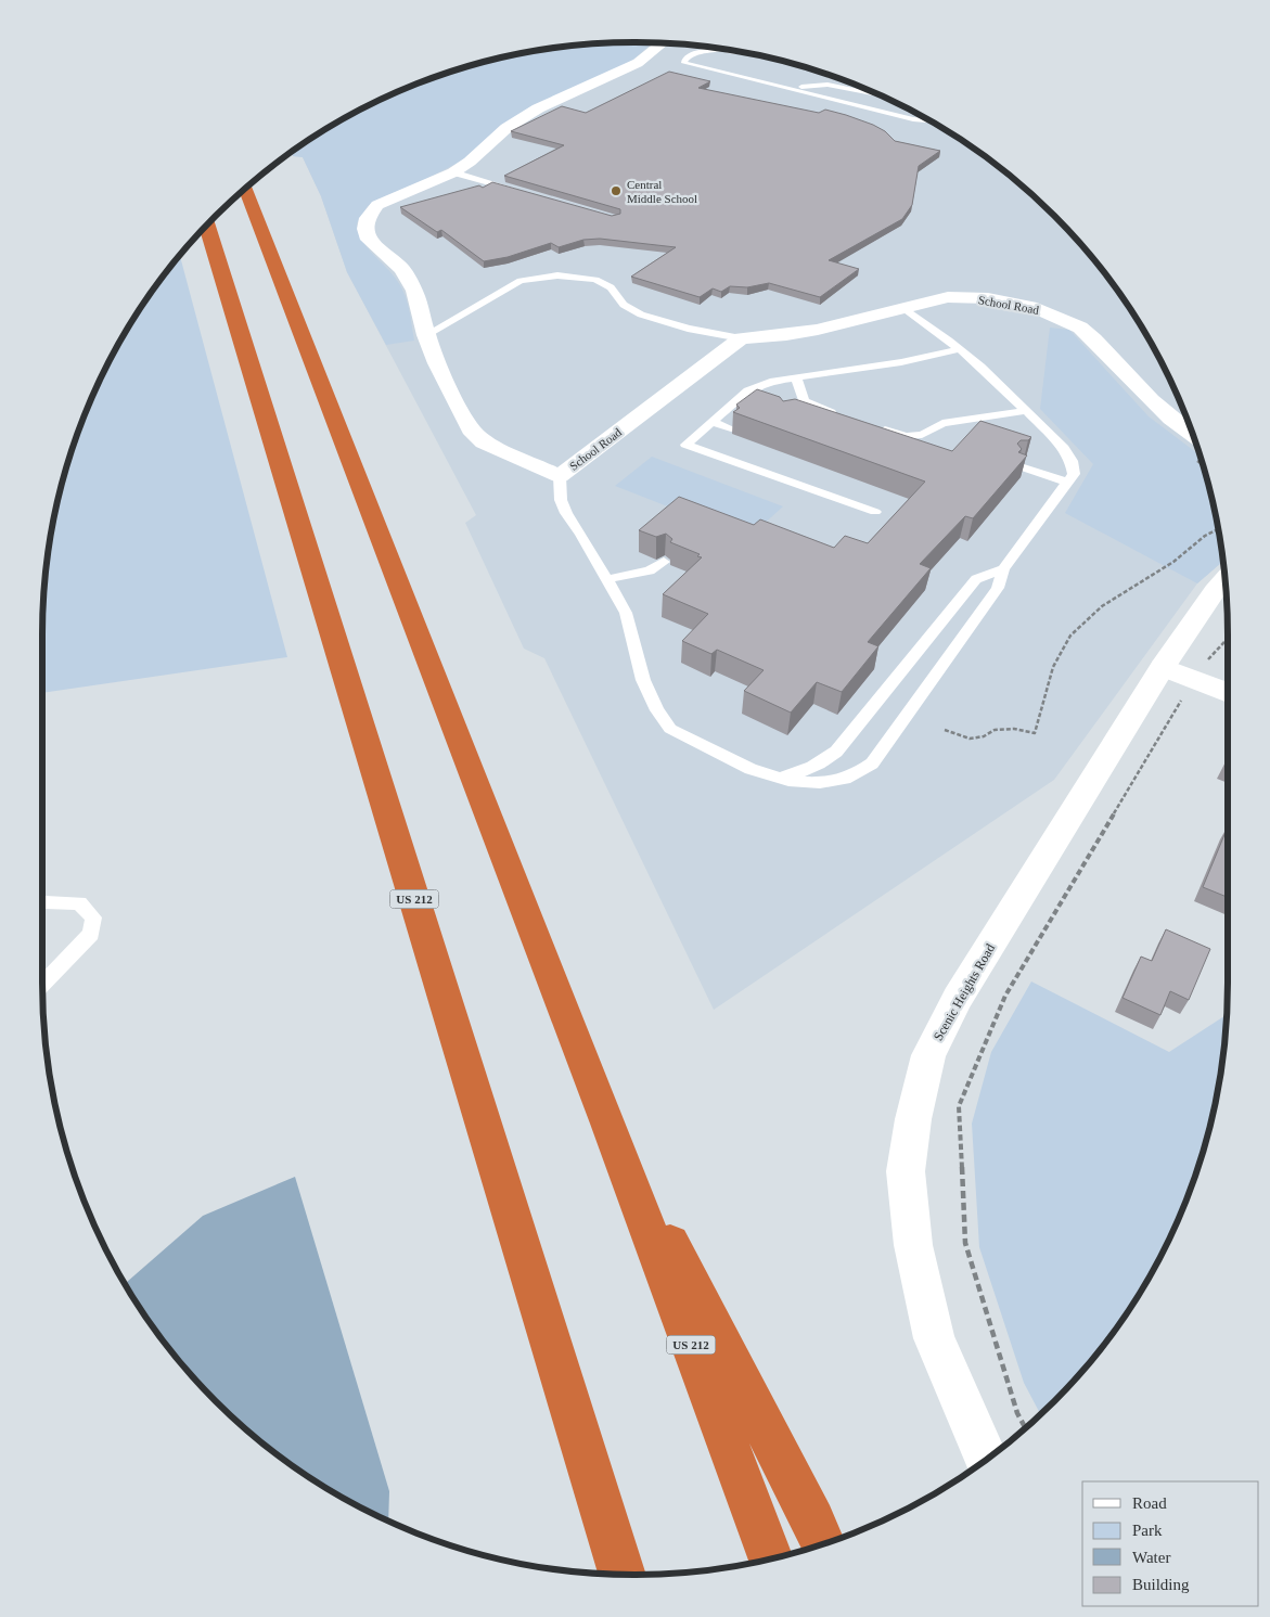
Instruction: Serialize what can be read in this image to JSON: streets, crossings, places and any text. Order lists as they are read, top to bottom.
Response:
{
  "streets": {
    "highway": ["US 212"],
    "street": ["School Road", "Scenic Heights Road"]
  },
  "places": ["Central Middle School"],
  "legend": [
    "Road",
    "Park",
    "Water",
    "Building"
  ]
}
